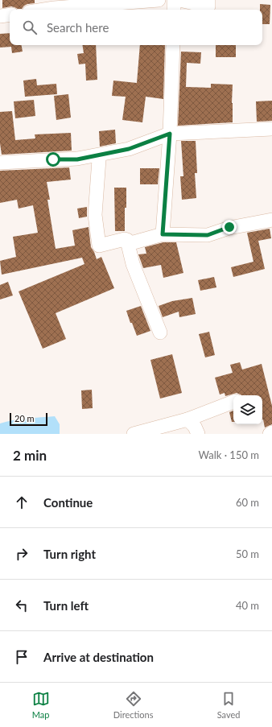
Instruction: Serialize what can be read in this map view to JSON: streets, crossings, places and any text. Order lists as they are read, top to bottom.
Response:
{
  "scale_bar": "20 m",
  "page": {
    "search": "Search here",
    "scale": "20 m",
    "heading": ["2 min", "Walk · 150 m"],
    "list": [
      ["Continue", "60 m"],
      ["Turn right", "50 m"],
      ["Turn left", "40 m"],
      "Arrive at destination"
    ],
    "nav": ["Map", "Directions", "Saved"]
  }
}
